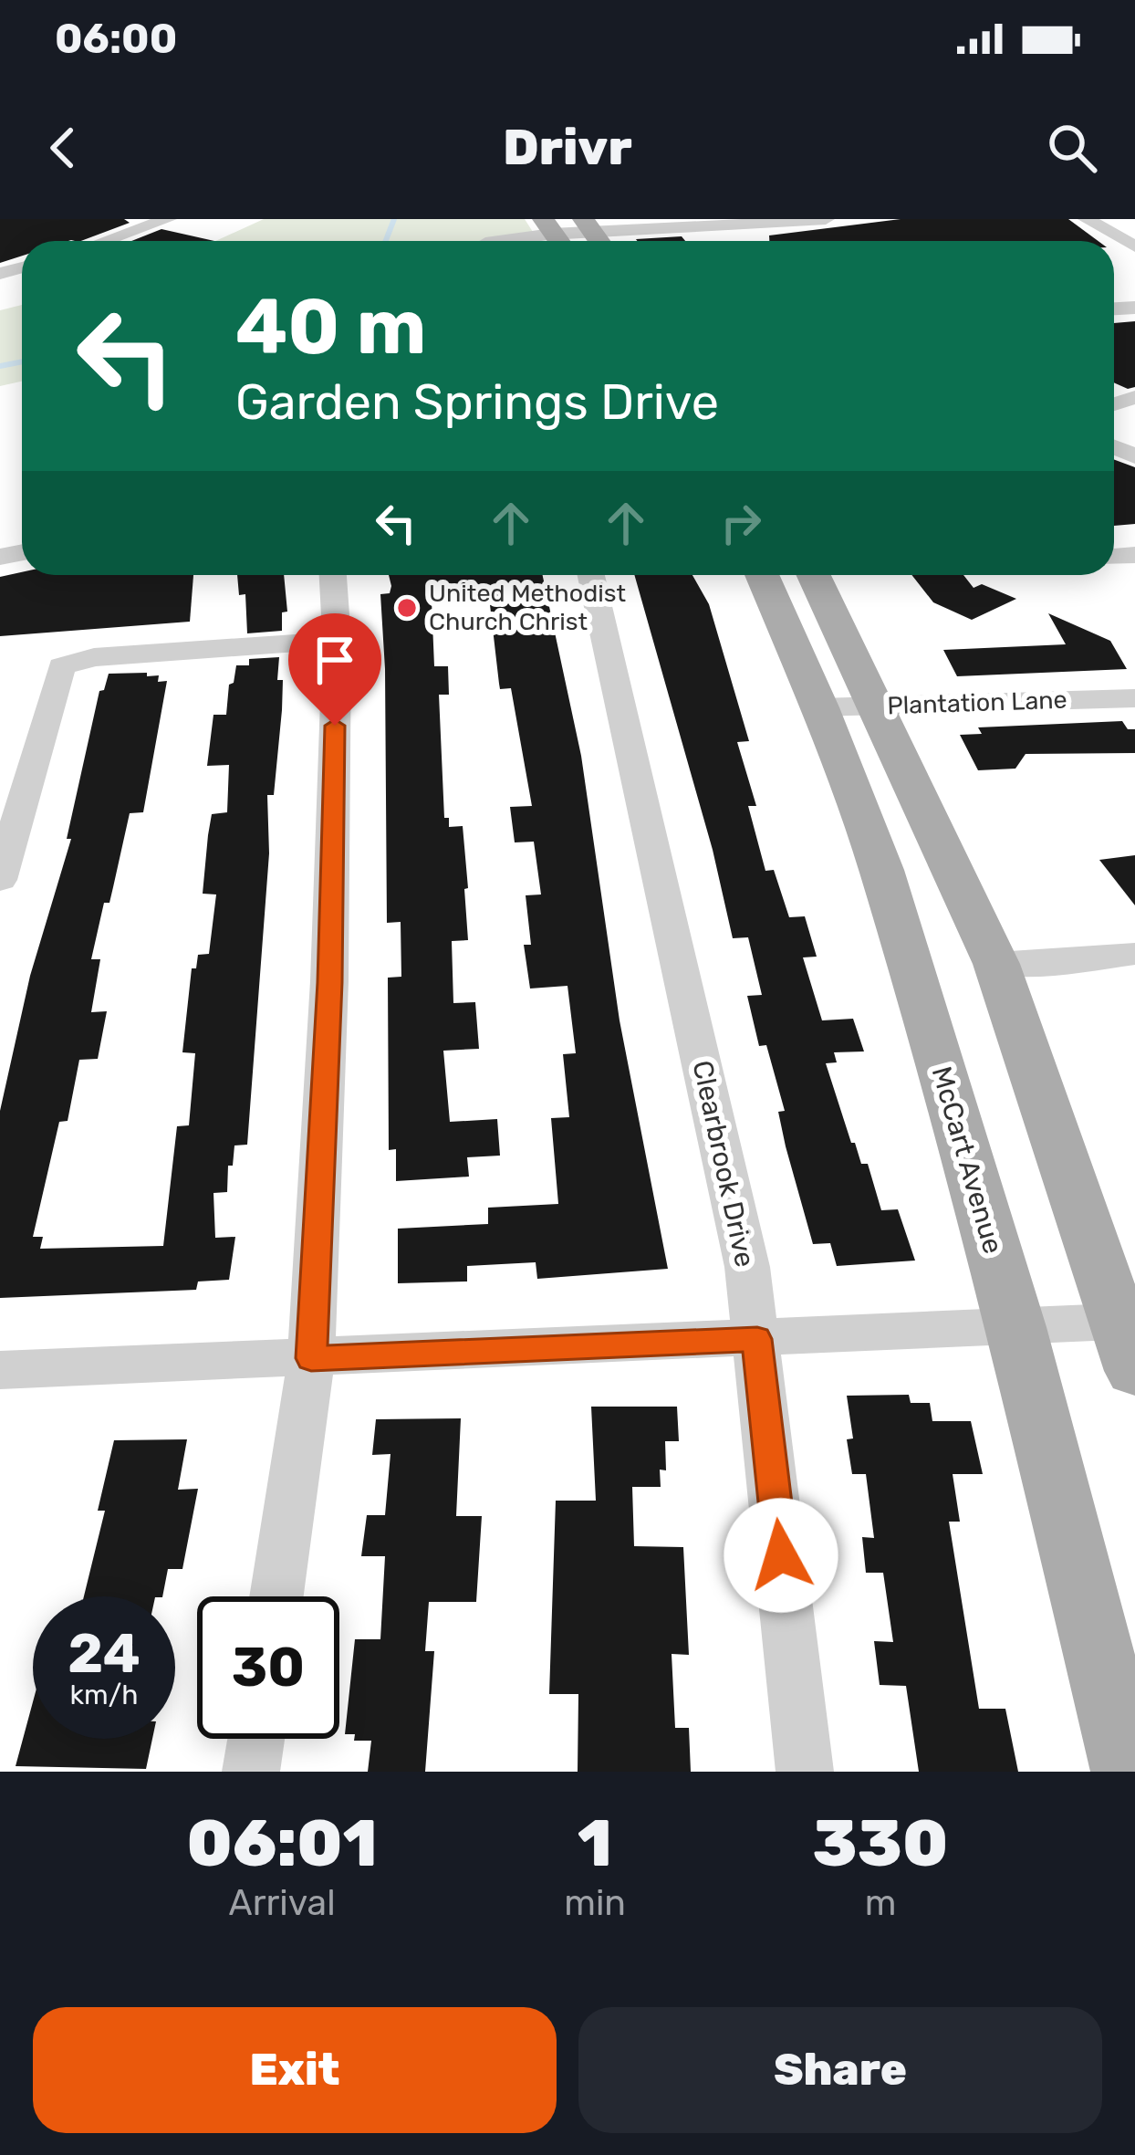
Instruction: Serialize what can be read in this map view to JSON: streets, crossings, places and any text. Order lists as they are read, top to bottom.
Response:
{
  "streets": {
    "main road": ["McCart Avenue"],
    "street": ["Plantation Lane", "Clearbrook Drive"]
  },
  "crossings": [
    ["Plantation Lane", "McCart Avenue"]
  ],
  "places": ["United Methodist Church Christ"],
  "page": {
    "status": "06:00",
    "header": "Drivr",
    "turn": ["40 m", "Garden Springs Drive"],
    "speed": "24 km/h",
    "limit": "30",
    "eta": [
      "06:01",
      "Arrival",
      "1",
      "min",
      "330",
      "m"
    ],
    "buttons": ["Exit", "Share"]
  }
}
